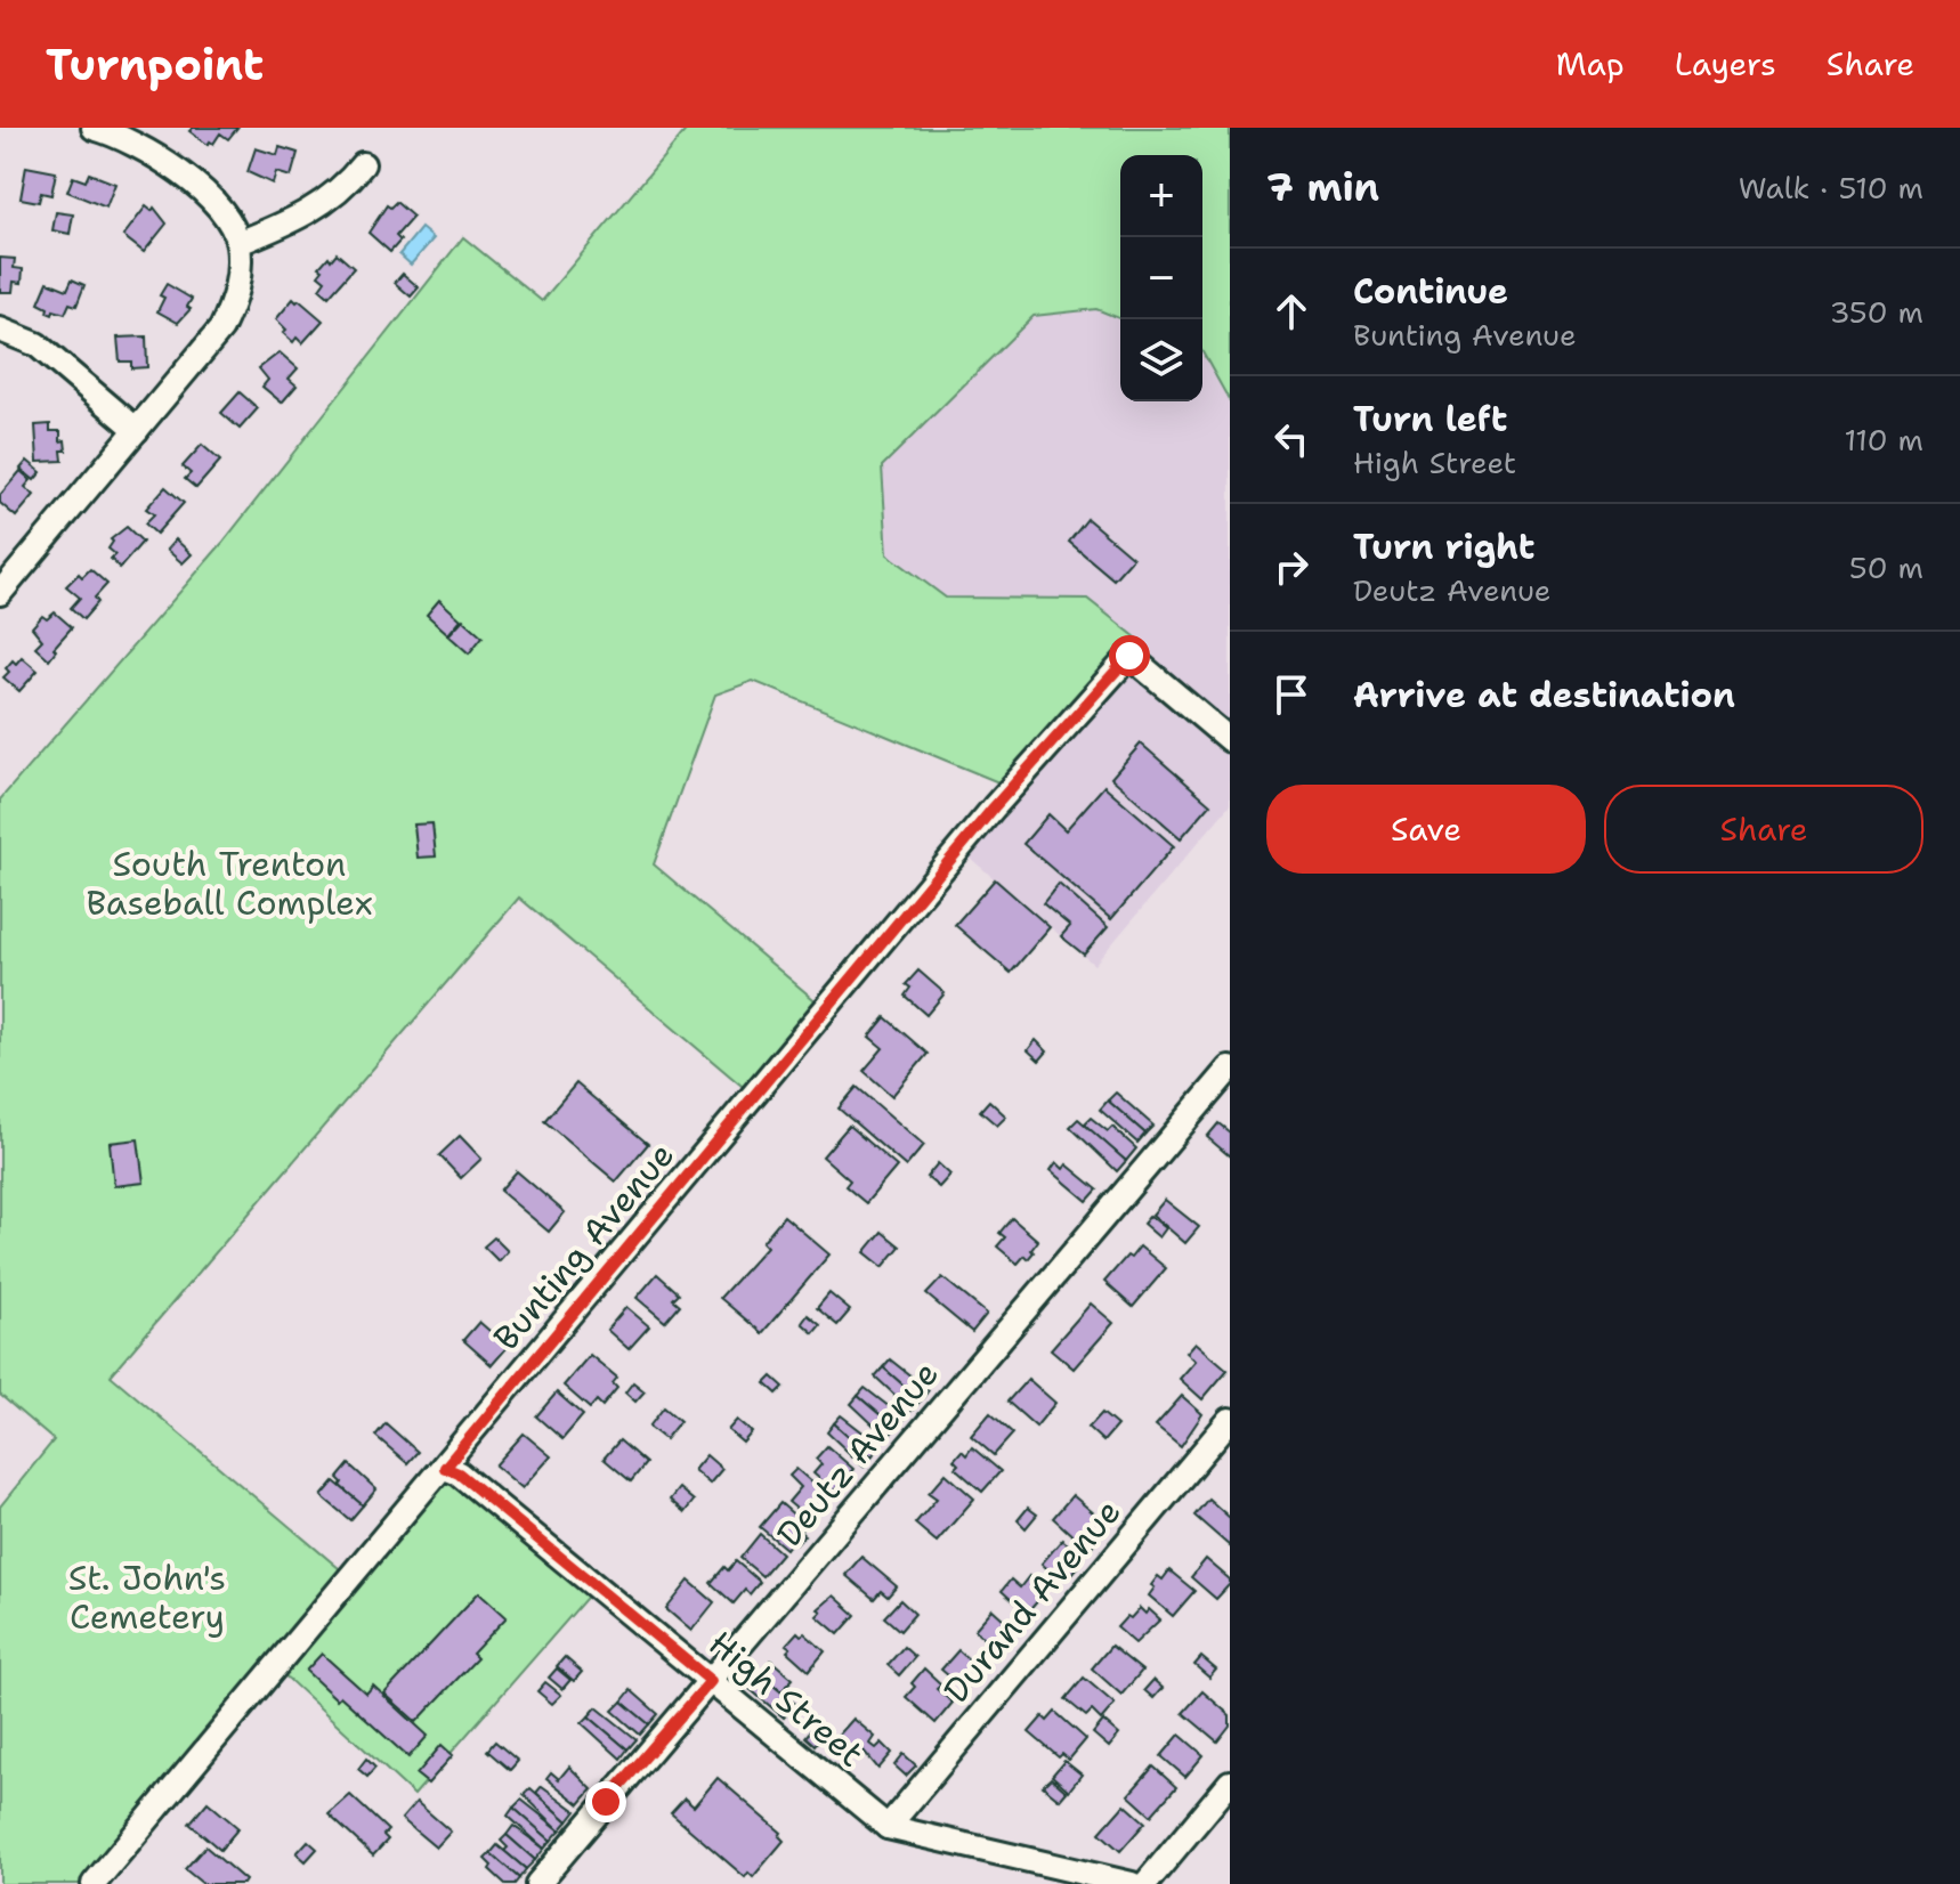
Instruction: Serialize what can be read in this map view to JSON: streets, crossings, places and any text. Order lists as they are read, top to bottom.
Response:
{
  "streets": {
    "street": [
      "Bunting Avenue",
      "Deutz Avenue",
      "Durand Avenue",
      "High Street"
    ]
  },
  "crossings": [
    ["Bunting Avenue", "High Street"],
    ["Deutz Avenue", "High Street"],
    ["Durand Avenue", "High Street"]
  ],
  "parks": ["South Trenton Baseball Complex", "St. John's Cemetery"],
  "page": {
    "header": "Turnpoint",
    "nav": ["Map", "Layers", "Share"],
    "heading": ["7 min", "Walk · 510 m"],
    "map_buttons": ["+", "−"],
    "list": [
      ["Continue", "Bunting Avenue", "350 m"],
      ["Turn left", "High Street", "110 m"],
      ["Turn right", "Deutz Avenue", "50 m"],
      "Arrive at destination"
    ],
    "buttons": ["Save", "Share"]
  }
}
